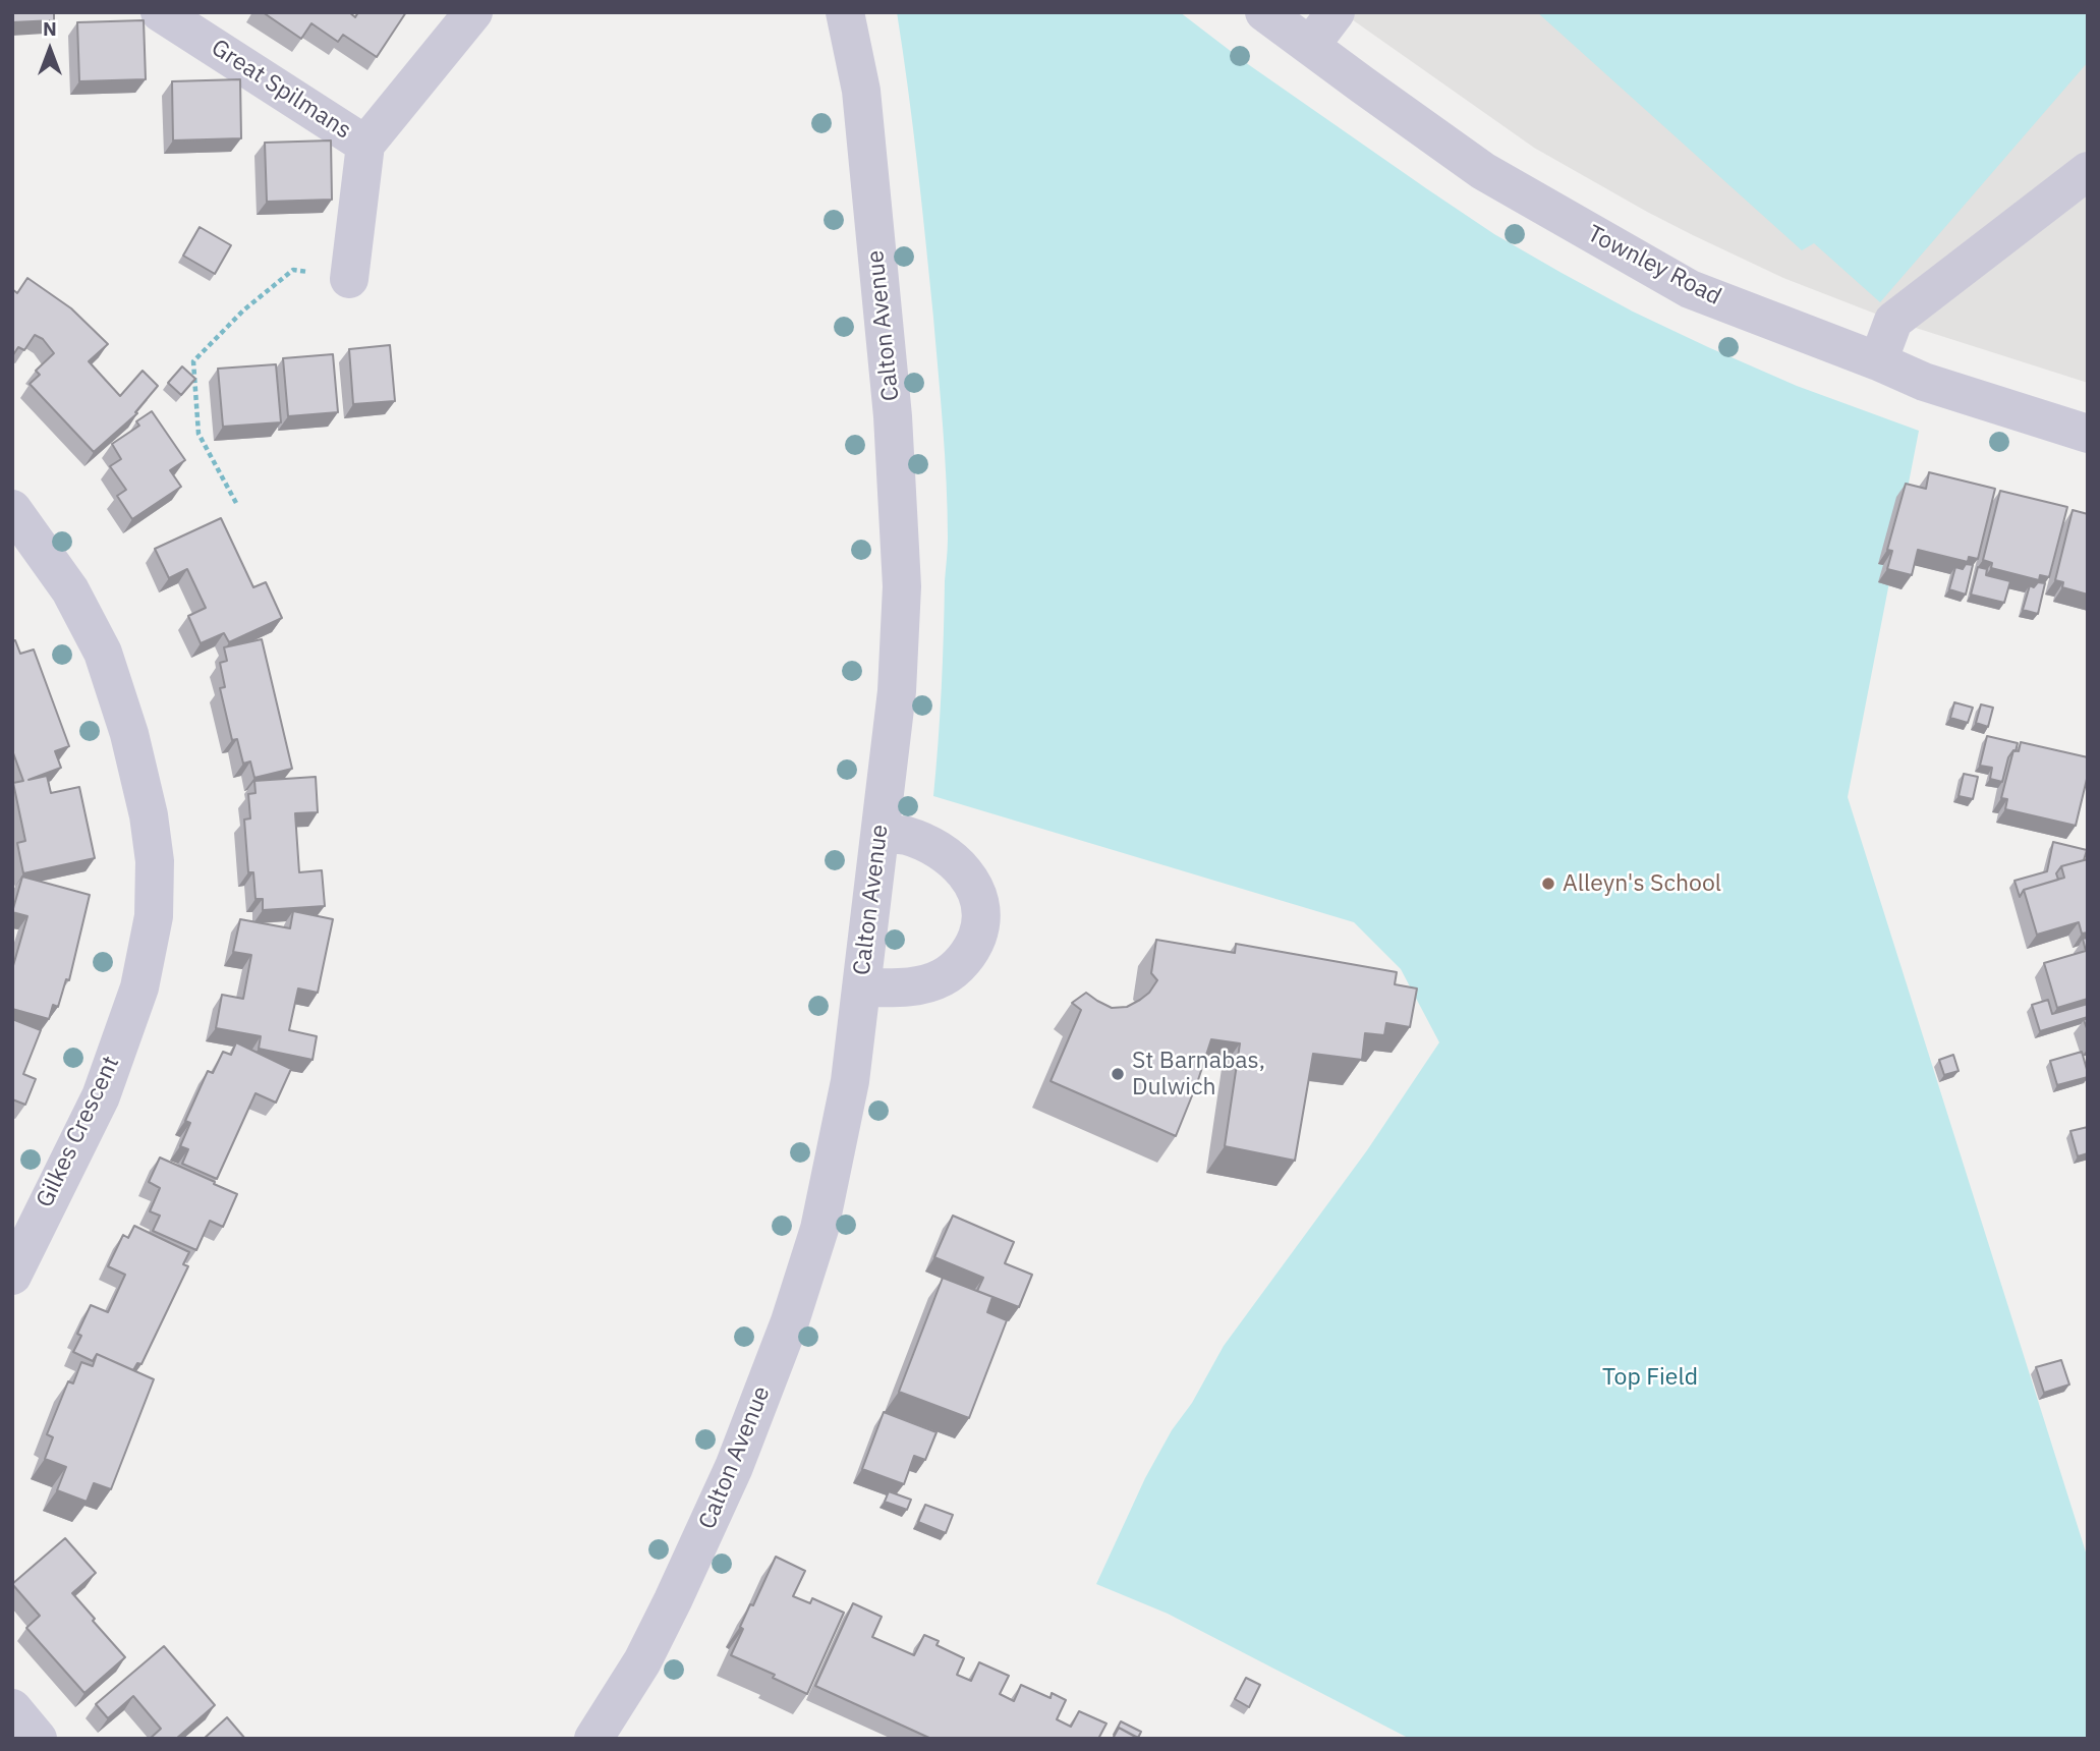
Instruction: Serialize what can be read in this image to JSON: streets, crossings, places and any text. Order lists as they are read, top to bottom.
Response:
{
  "streets": {
    "street": [
      "Great Spilmans",
      "Townley Road",
      "Calton Avenue",
      "Gilkes Crescent"
    ]
  },
  "parks": ["Top Field"],
  "places": ["Alleyn's School", "St Barnabas, Dulwich"],
  "north": "top"
}
